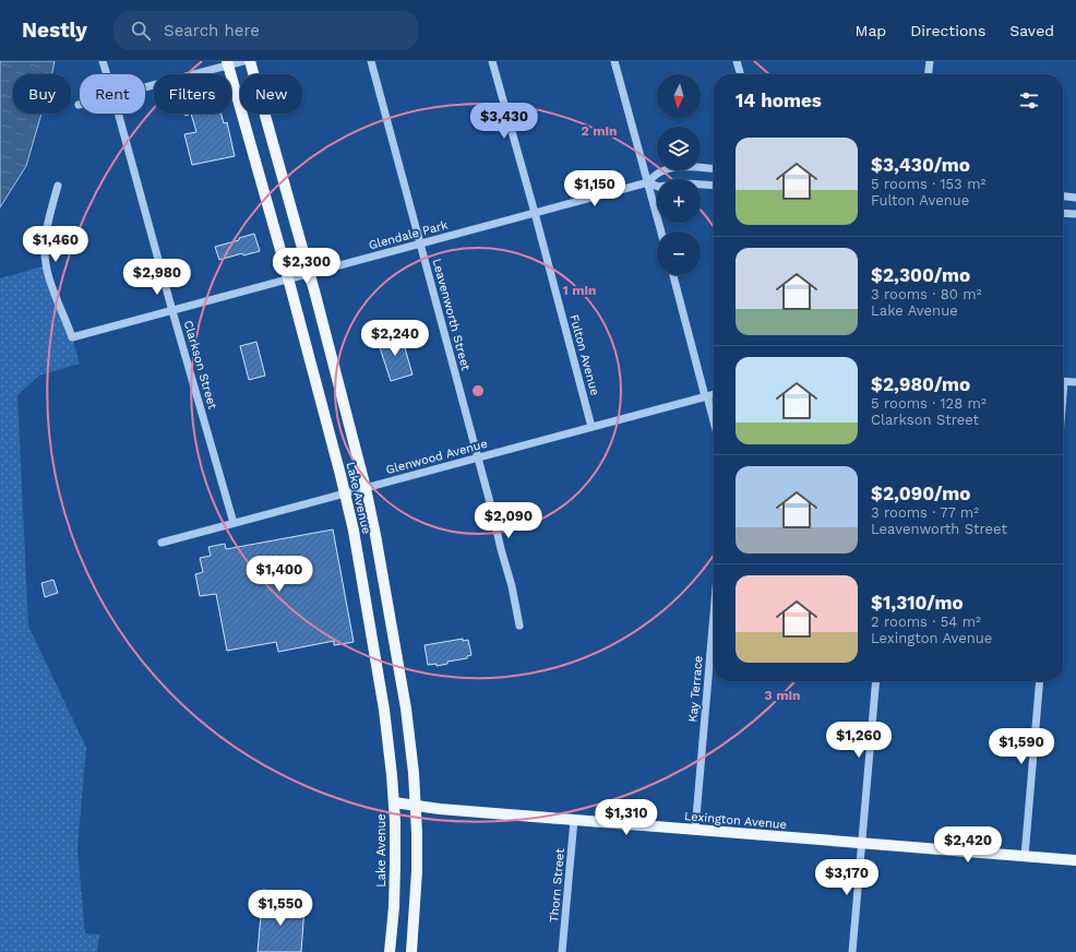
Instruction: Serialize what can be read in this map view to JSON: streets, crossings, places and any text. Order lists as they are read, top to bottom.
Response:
{
  "streets": {
    "main road": ["Lake Avenue", "Lexington Avenue"],
    "street": [
      "Glendale Park",
      "Leavenworth Street",
      "Fulton Avenue",
      "Clarkson Street",
      "Glenwood Avenue",
      "Kay Terrace",
      "Thorn Street"
    ]
  },
  "crossings": [
    ["Glendale Park", "Leavenworth Street"],
    ["Glendale Park", "Fulton Avenue"],
    ["Glendale Park", "Clarkson Street"],
    ["Glendale Park", "Lake Avenue"],
    ["Leavenworth Street", "Glenwood Avenue"],
    ["Fulton Avenue", "Glenwood Avenue"],
    ["Clarkson Street", "Glenwood Avenue"],
    ["Glenwood Avenue", "Lake Avenue"],
    ["Lake Avenue", "Lexington Avenue"],
    ["Kay Terrace", "Lexington Avenue"],
    ["Lexington Avenue", "Thorn Street"]
  ],
  "north": "bottom",
  "page": {
    "header": "Nestly",
    "search": "Search here",
    "nav": ["Map", "Directions", "Saved"],
    "map_buttons": ["+", "−"],
    "chip": [
      "Buy",
      "Rent",
      "Filters",
      "New"
    ],
    "heading": "14 homes",
    "price": [
      "$3,430",
      "$1,150",
      "$1,460",
      "$2,300",
      "$2,980",
      "$2,240",
      "$2,090",
      "$1,400",
      "$1,260",
      "$1,590",
      "$1,310",
      "$2,420",
      "$3,170",
      "$1,550"
    ],
    "list": [
      {
        "name": "$3,430/mo",
        "note": "5 rooms · 153 m² · Fulton Avenue"
      },
      {
        "name": "$2,300/mo",
        "note": "3 rooms · 80 m² · Lake Avenue"
      },
      {
        "name": "$2,980/mo",
        "note": "5 rooms · 128 m² · Clarkson Street"
      },
      {
        "name": "$2,090/mo",
        "note": "3 rooms · 77 m² · Leavenworth Street"
      },
      {
        "name": "$1,310/mo",
        "note": "2 rooms · 54 m² · Lexington Avenue"
      }
    ]
  },
  "rings": ["2 min", "1 min", "3 min"]
}
